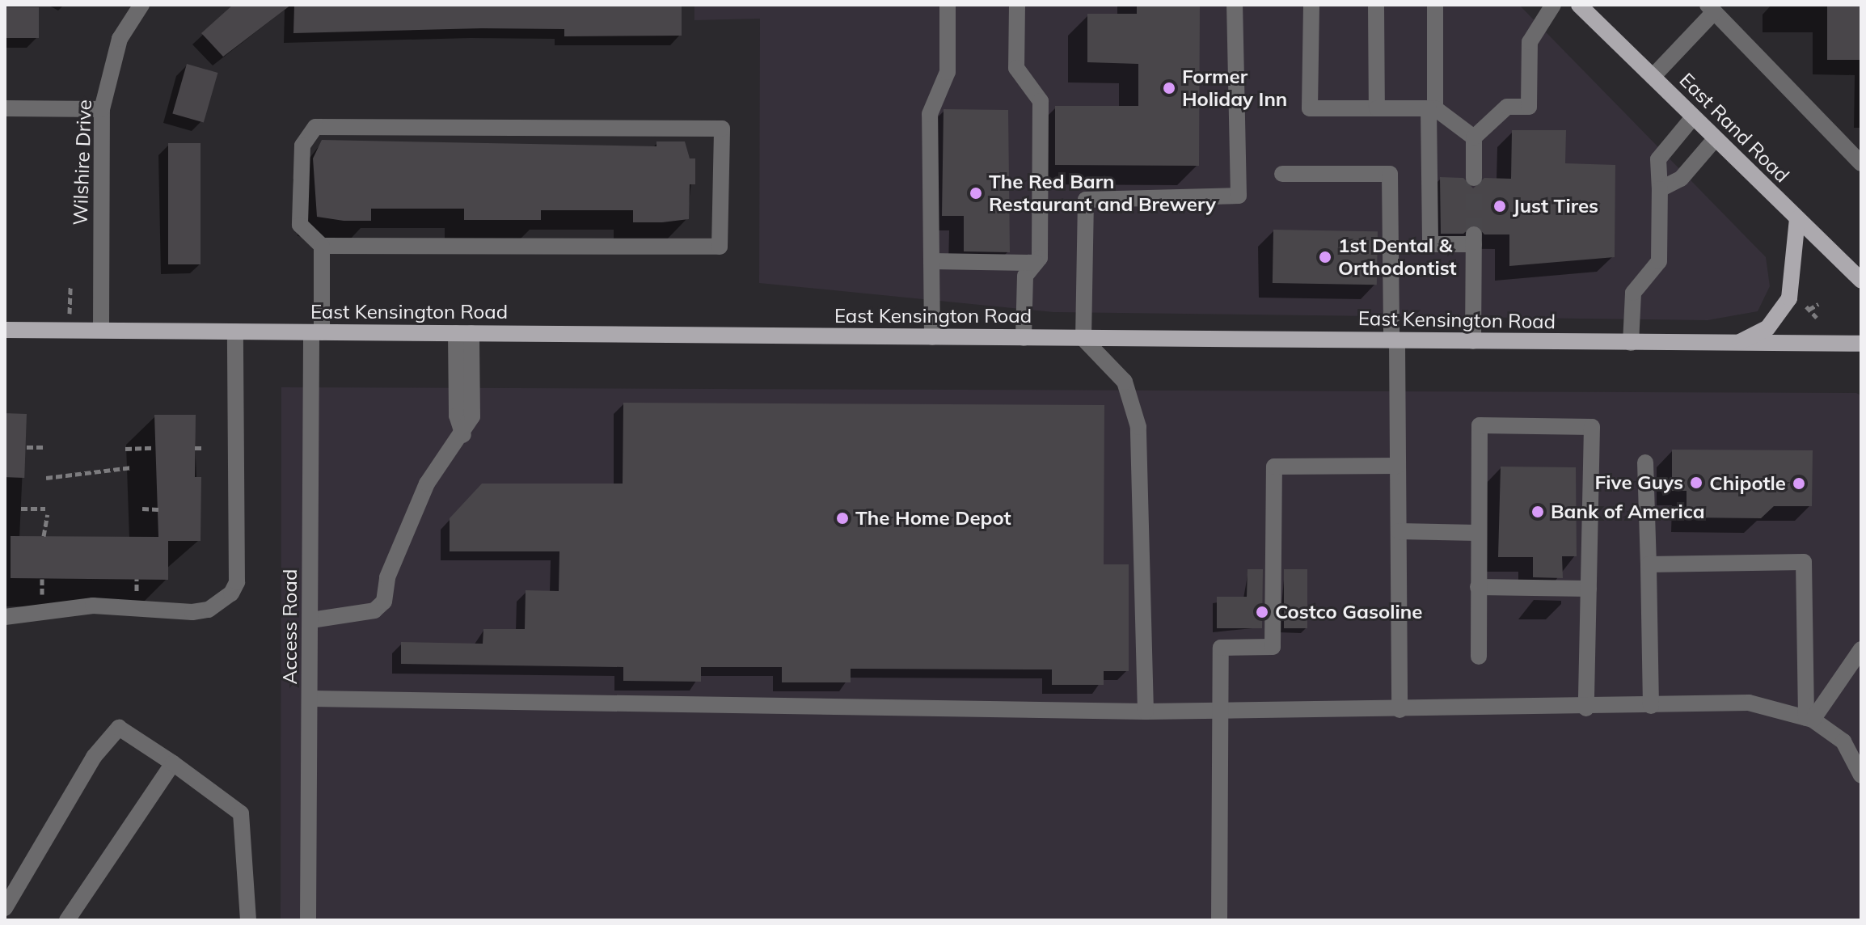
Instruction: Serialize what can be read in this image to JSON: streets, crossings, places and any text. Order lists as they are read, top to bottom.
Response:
{
  "streets": {
    "main road": ["East Rand Road", "East Kensington Road"],
    "street": ["Wilshire Drive", "Access Road"]
  },
  "crossings": [
    ["Wilshire Drive", "East Kensington Road"],
    ["East Kensington Road", "Access Road"]
  ],
  "places": [
    "Former Holiday Inn",
    "The Red Barn Restaurant and Brewery",
    "Just Tires",
    "1st Dental & Orthodontist",
    "Five Guys",
    "Chipotle",
    "Bank of America",
    "The Home Depot",
    "Costco Gasoline"
  ]
}
